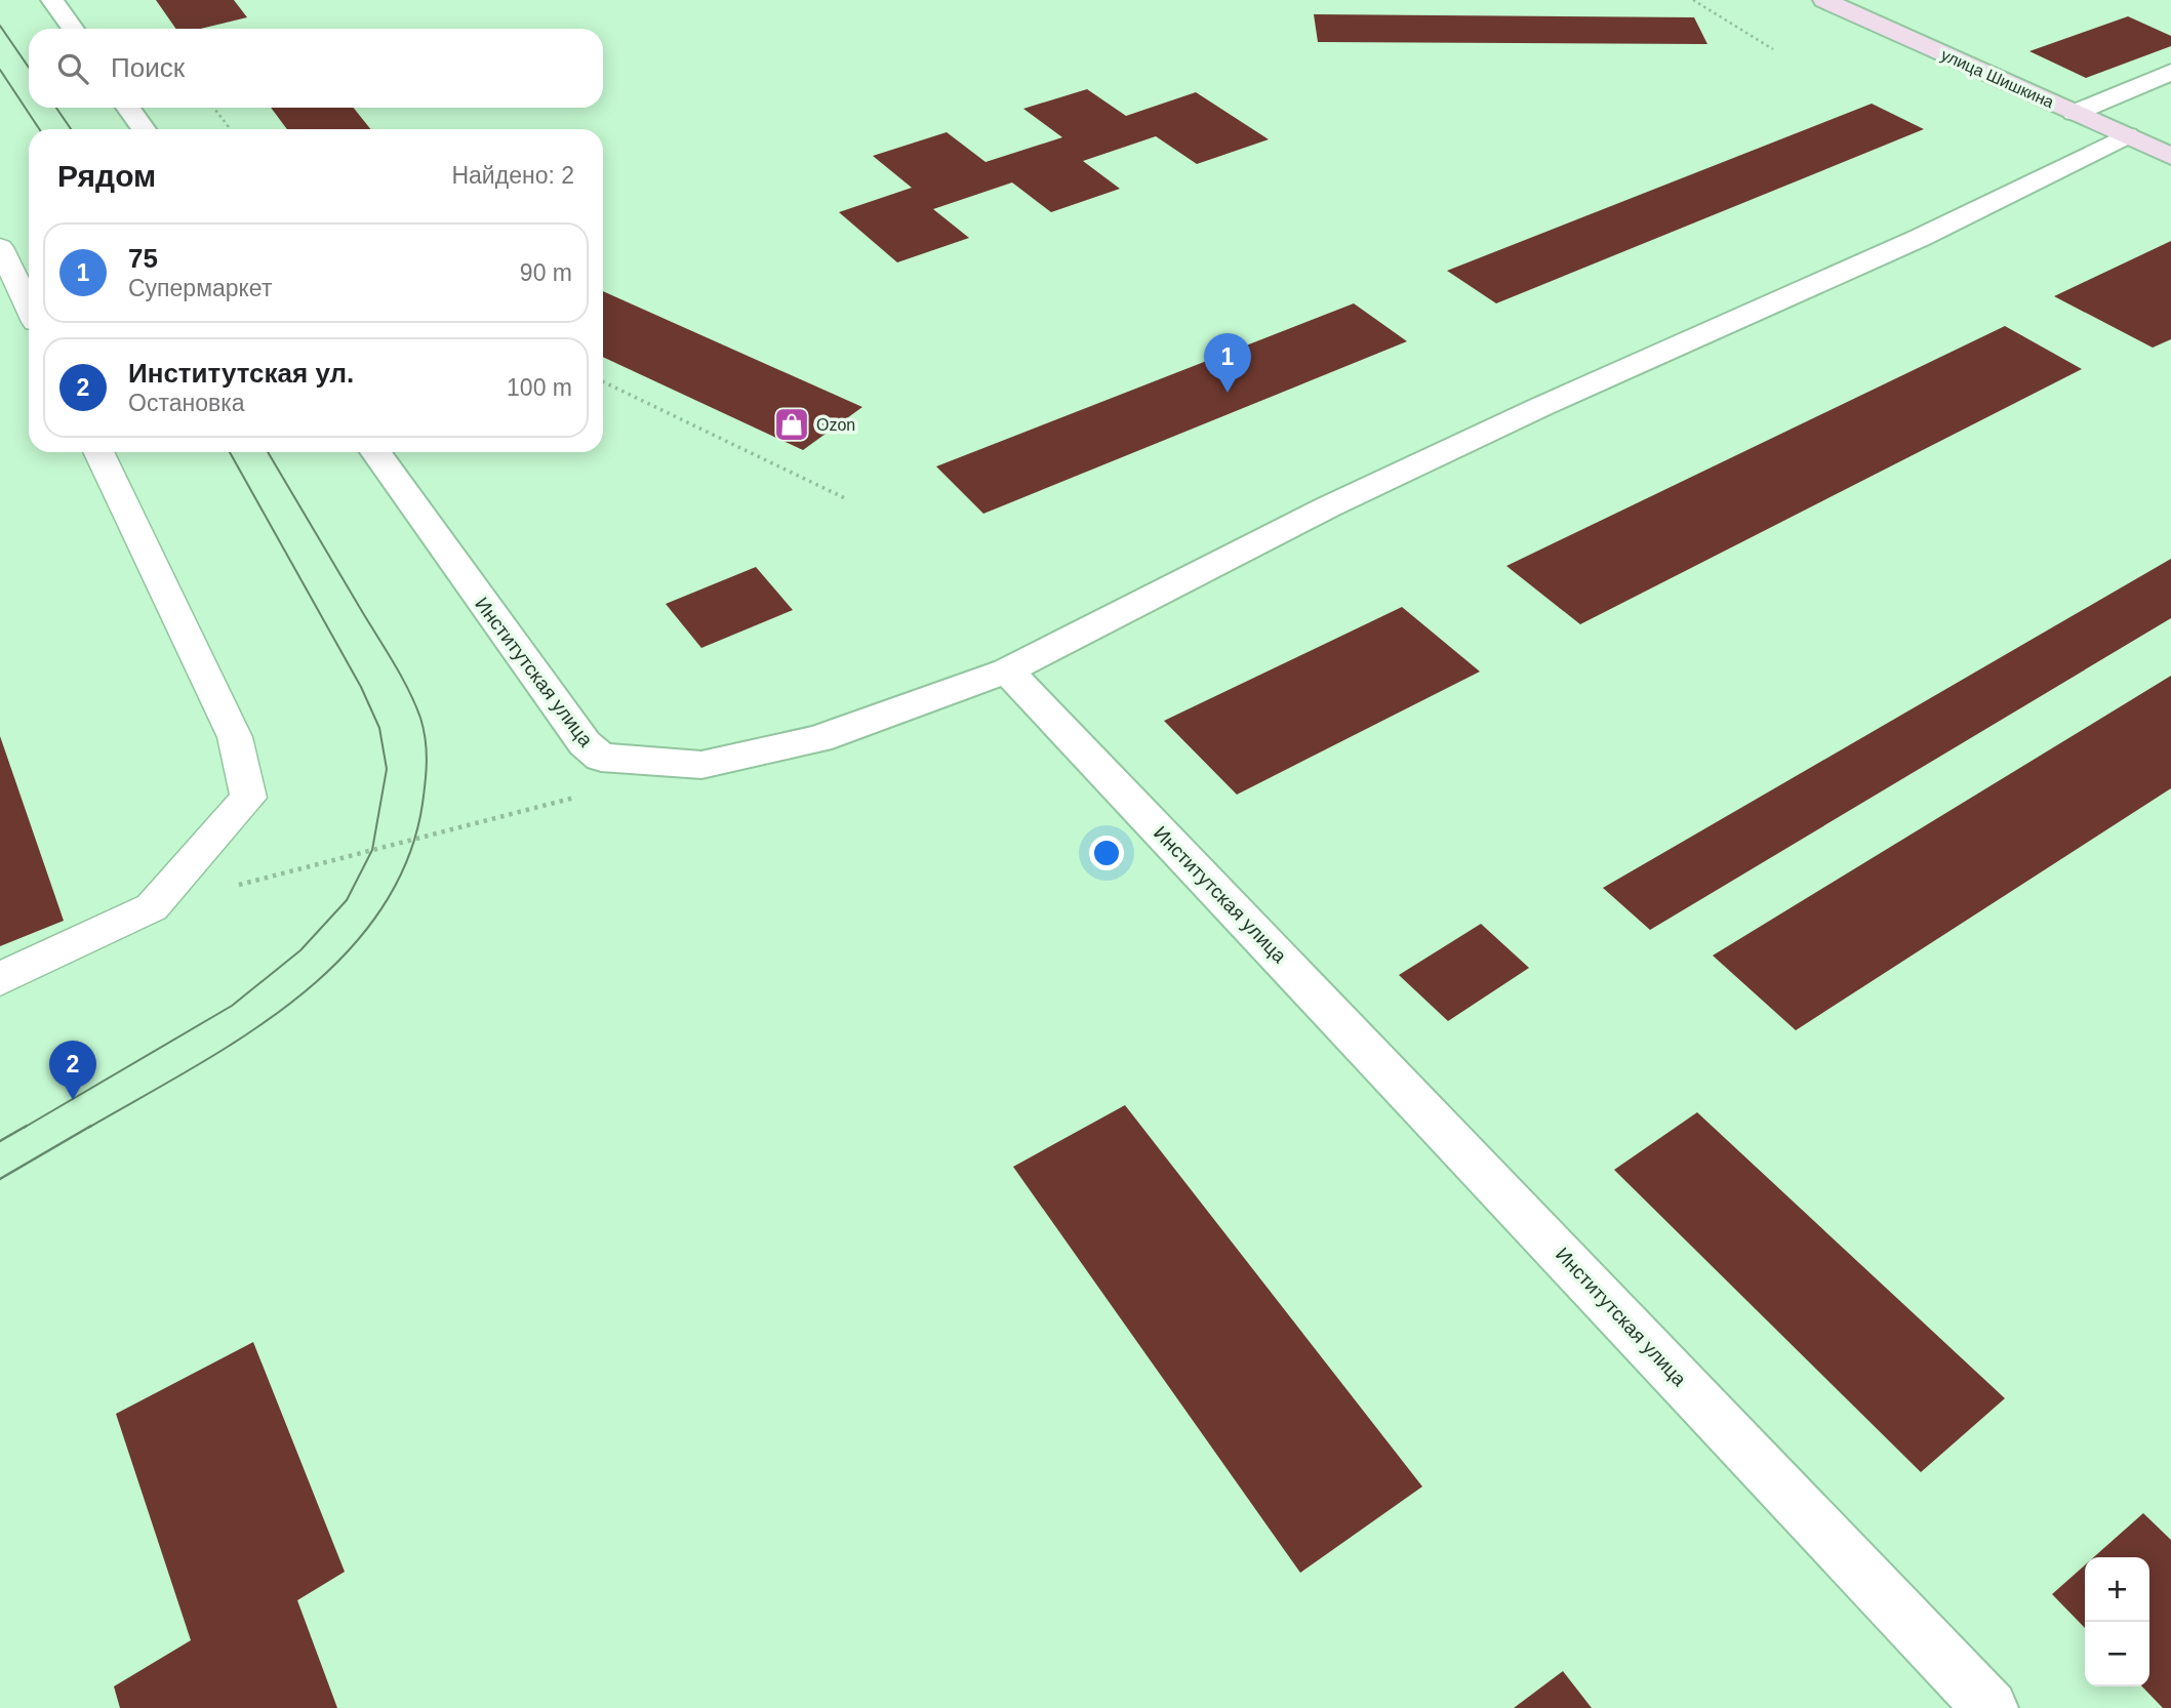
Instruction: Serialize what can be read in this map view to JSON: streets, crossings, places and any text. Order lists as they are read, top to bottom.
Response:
{
  "streets": {
    "main road": ["улица Шишкина"],
    "street": ["Институтская улица"]
  },
  "places": {
    "shop": ["Ozon"]
  },
  "page": {
    "search": "Поиск",
    "heading": ["Рядом", "Найдено: 2"],
    "list": [
      {
        "mark": "1",
        "name": "75",
        "note": "Супермаркет",
        "value": "90 m"
      },
      {
        "mark": "2",
        "name": "Институтская ул.",
        "note": "Остановка",
        "value": "100 m"
      }
    ],
    "pins": ["1", "2"],
    "map_buttons": ["+", "−"]
  }
}
